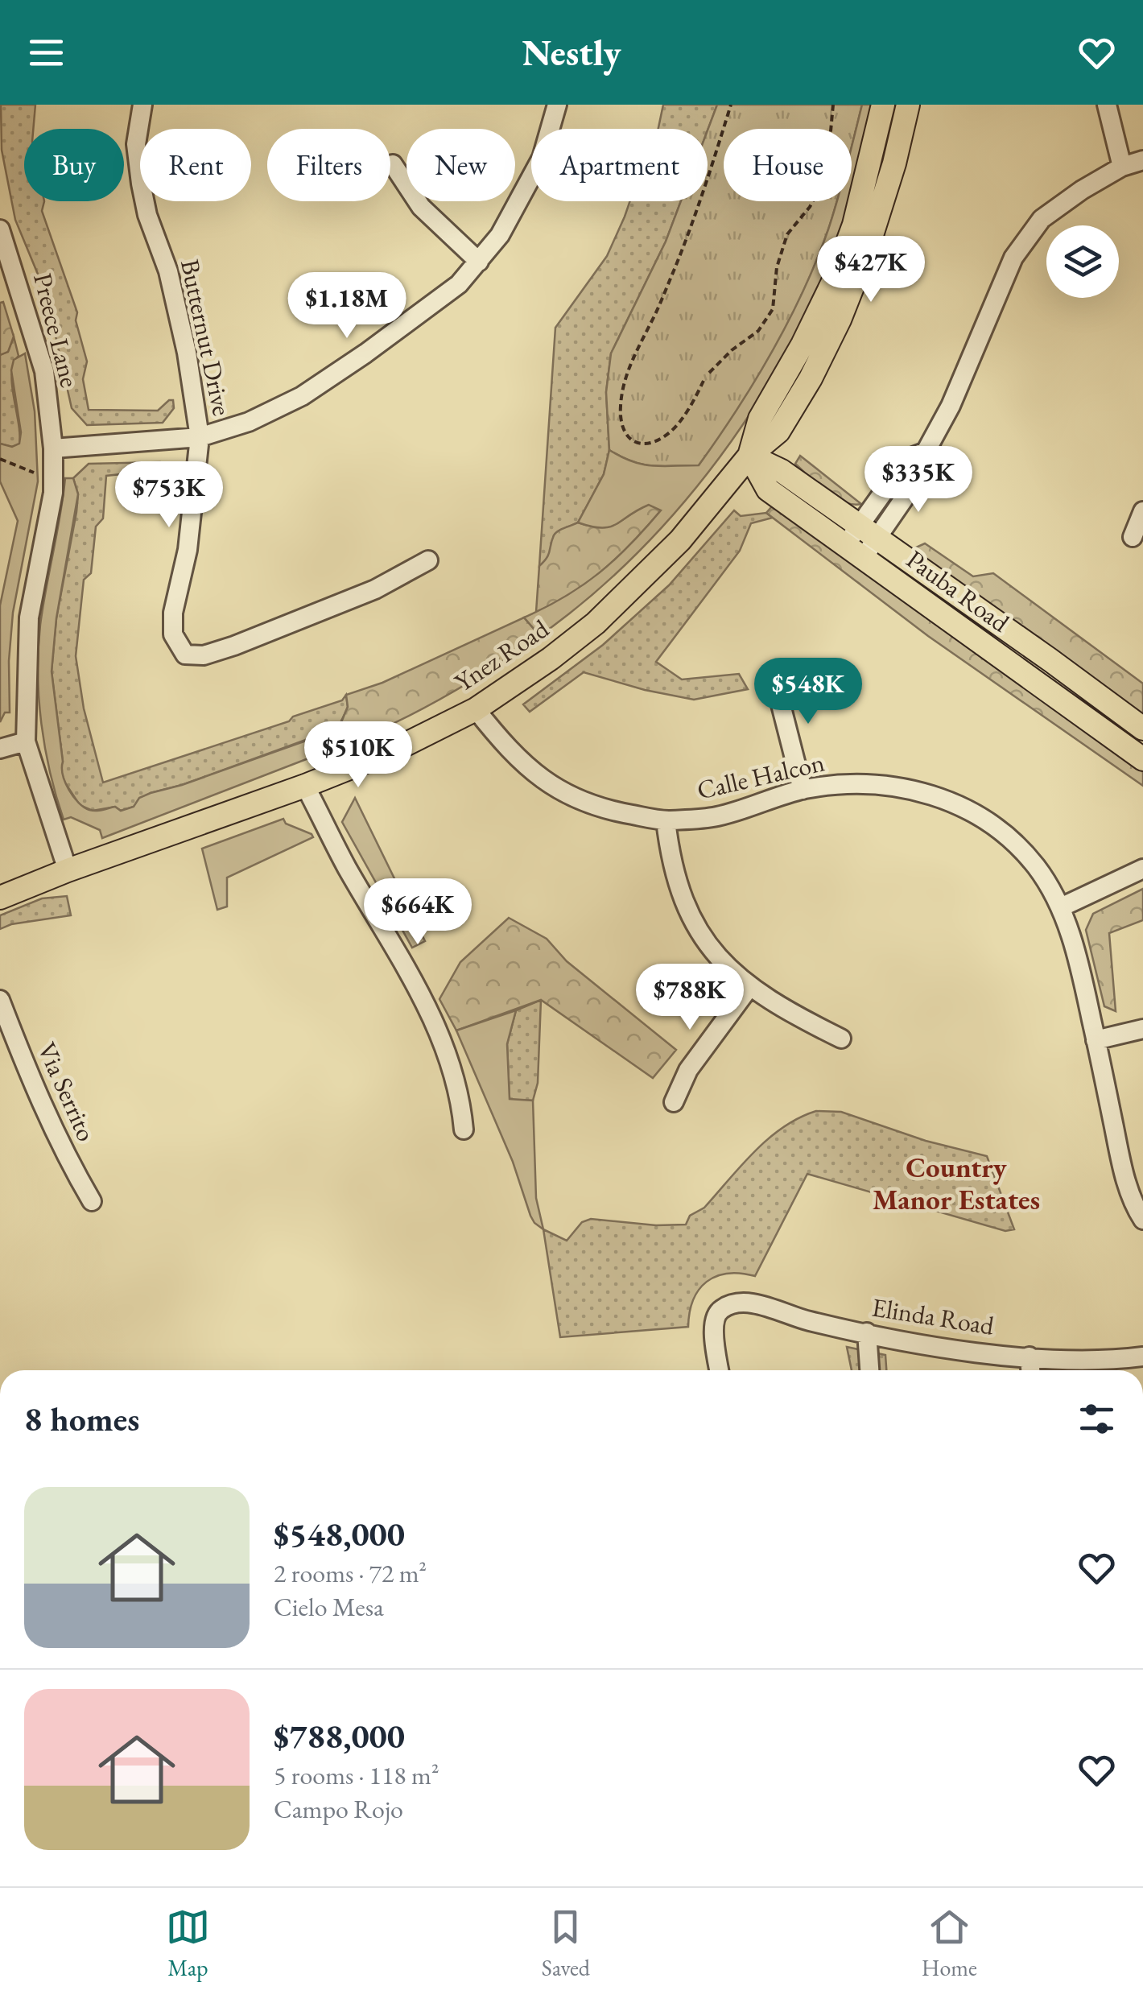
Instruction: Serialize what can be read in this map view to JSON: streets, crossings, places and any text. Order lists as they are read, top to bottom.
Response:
{
  "streets": {
    "main road": ["Pauba Road", "Ynez Road"],
    "street": [
      "Preece Lane",
      "Butternut Drive",
      "Calle Halcon",
      "Via Serrito",
      "Elinda Road"
    ]
  },
  "crossings": [
    ["Preece Lane", "Ynez Road"],
    ["Pauba Road", "Ynez Road"],
    ["Ynez Road", "Calle Halcon"]
  ],
  "districts": ["Country Manor Estates"],
  "page": {
    "header": "Nestly",
    "chip": [
      "Buy",
      "Rent",
      "Filters",
      "New",
      "Apartment",
      "House"
    ],
    "price": [
      "$427K",
      "$1.18M",
      "$335K",
      "$753K",
      "$548K",
      "$510K",
      "$664K",
      "$788K"
    ],
    "heading": "8 homes",
    "list": [
      {
        "name": "$548,000",
        "note": "2 rooms · 72 m² · Cielo Mesa"
      },
      {
        "name": "$788,000",
        "note": "5 rooms · 118 m² · Campo Rojo"
      }
    ],
    "tabs": ["Map", "Saved", "Home"]
  }
}
